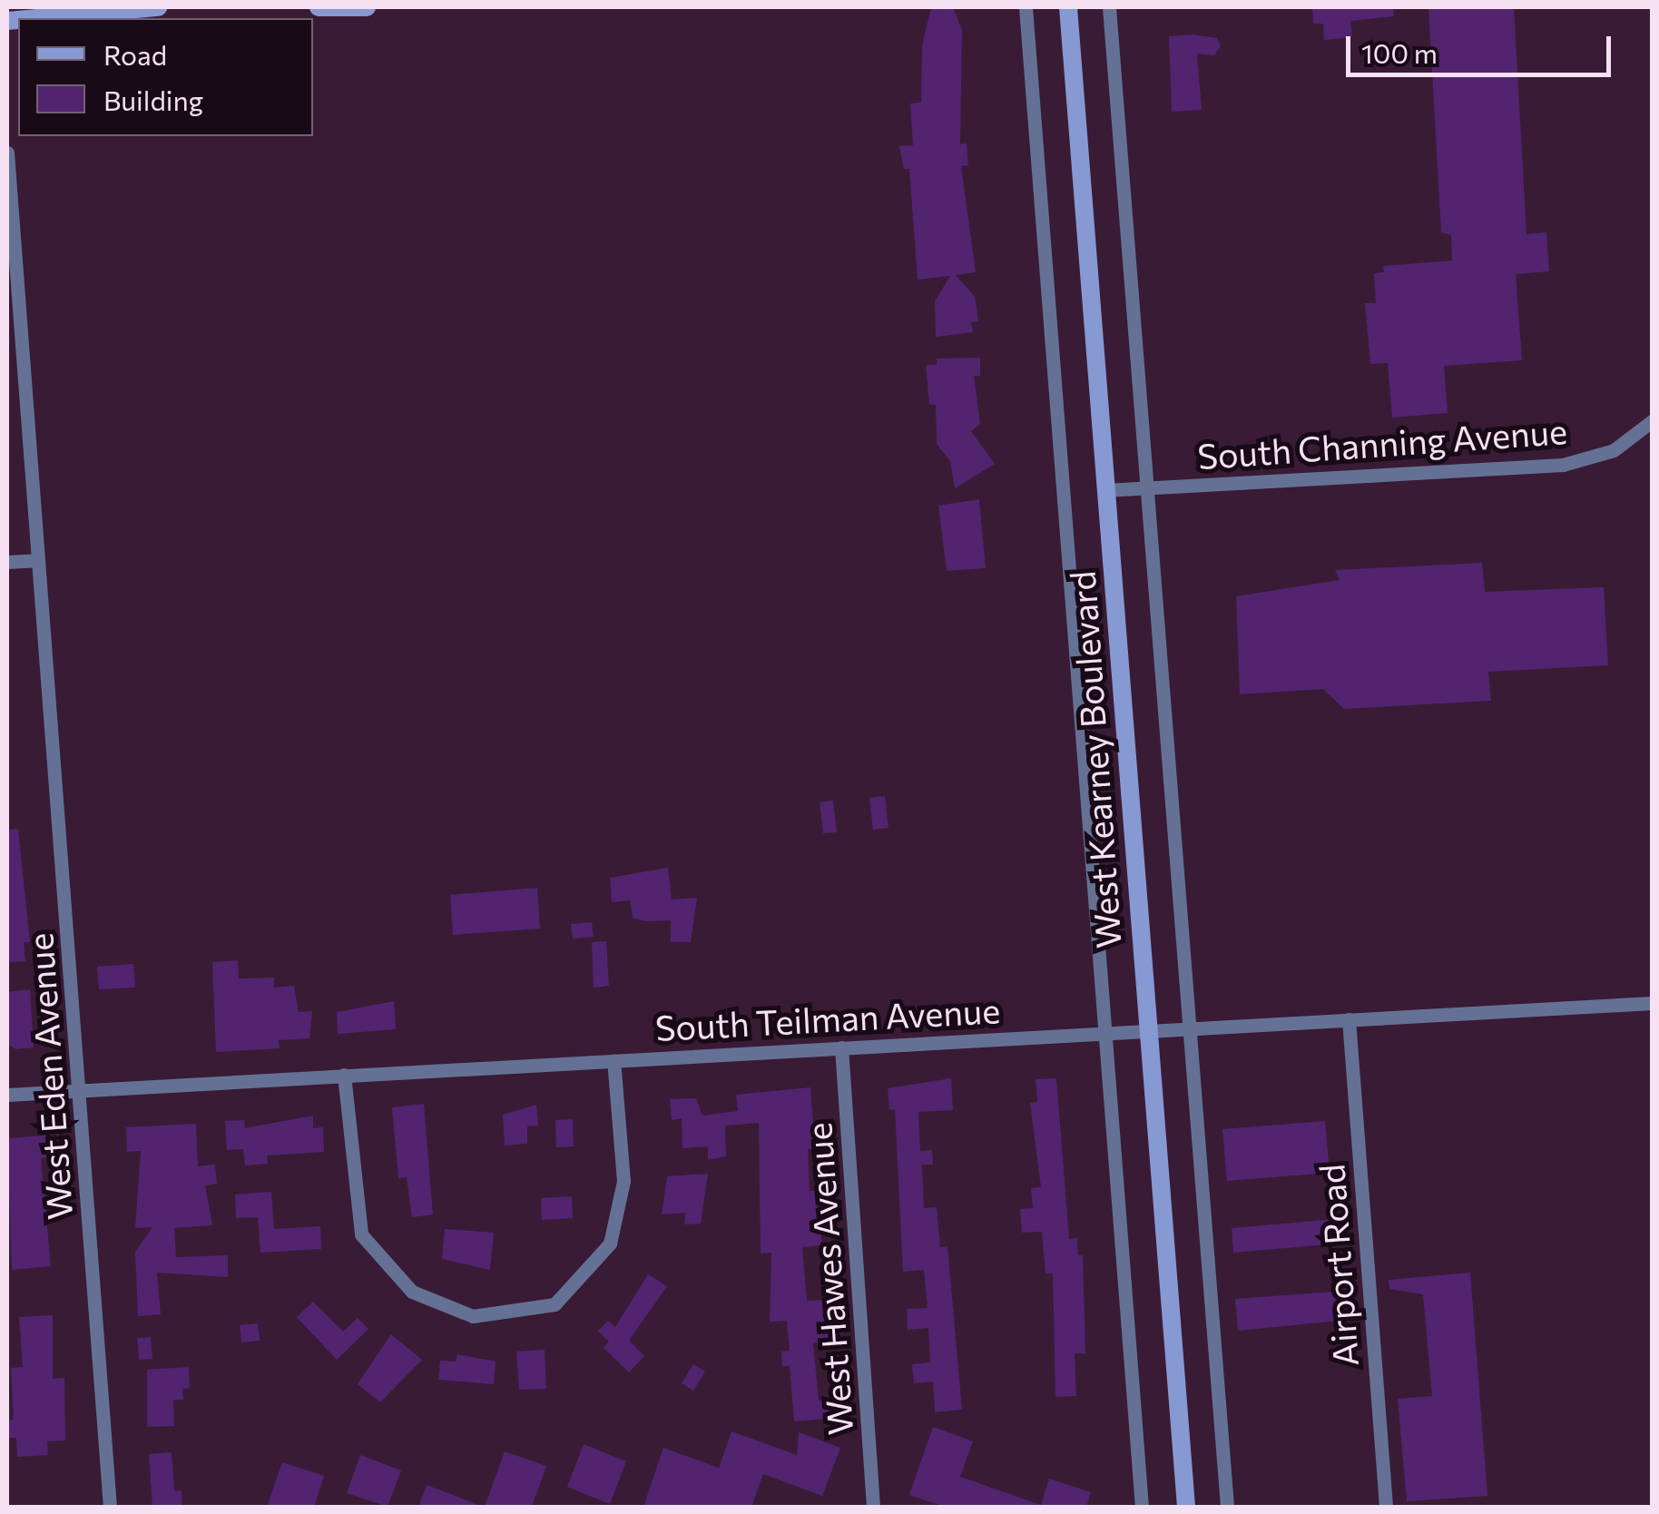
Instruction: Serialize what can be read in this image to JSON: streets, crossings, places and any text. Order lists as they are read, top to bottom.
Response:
{
  "streets": {
    "main road": ["West Kearney Boulevard"],
    "street": [
      "South Channing Avenue",
      "South Teilman Avenue",
      "West Eden Avenue",
      "Airport Road",
      "West Hawes Avenue"
    ]
  },
  "crossings": [
    ["South Channing Avenue", "West Kearney Boulevard"],
    ["West Kearney Boulevard", "South Teilman Avenue"],
    ["South Teilman Avenue", "West Eden Avenue"],
    ["South Teilman Avenue", "Airport Road"],
    ["South Teilman Avenue", "West Hawes Avenue"]
  ],
  "legend": ["Road", "Building"],
  "scale_bar": "100 m"
}
